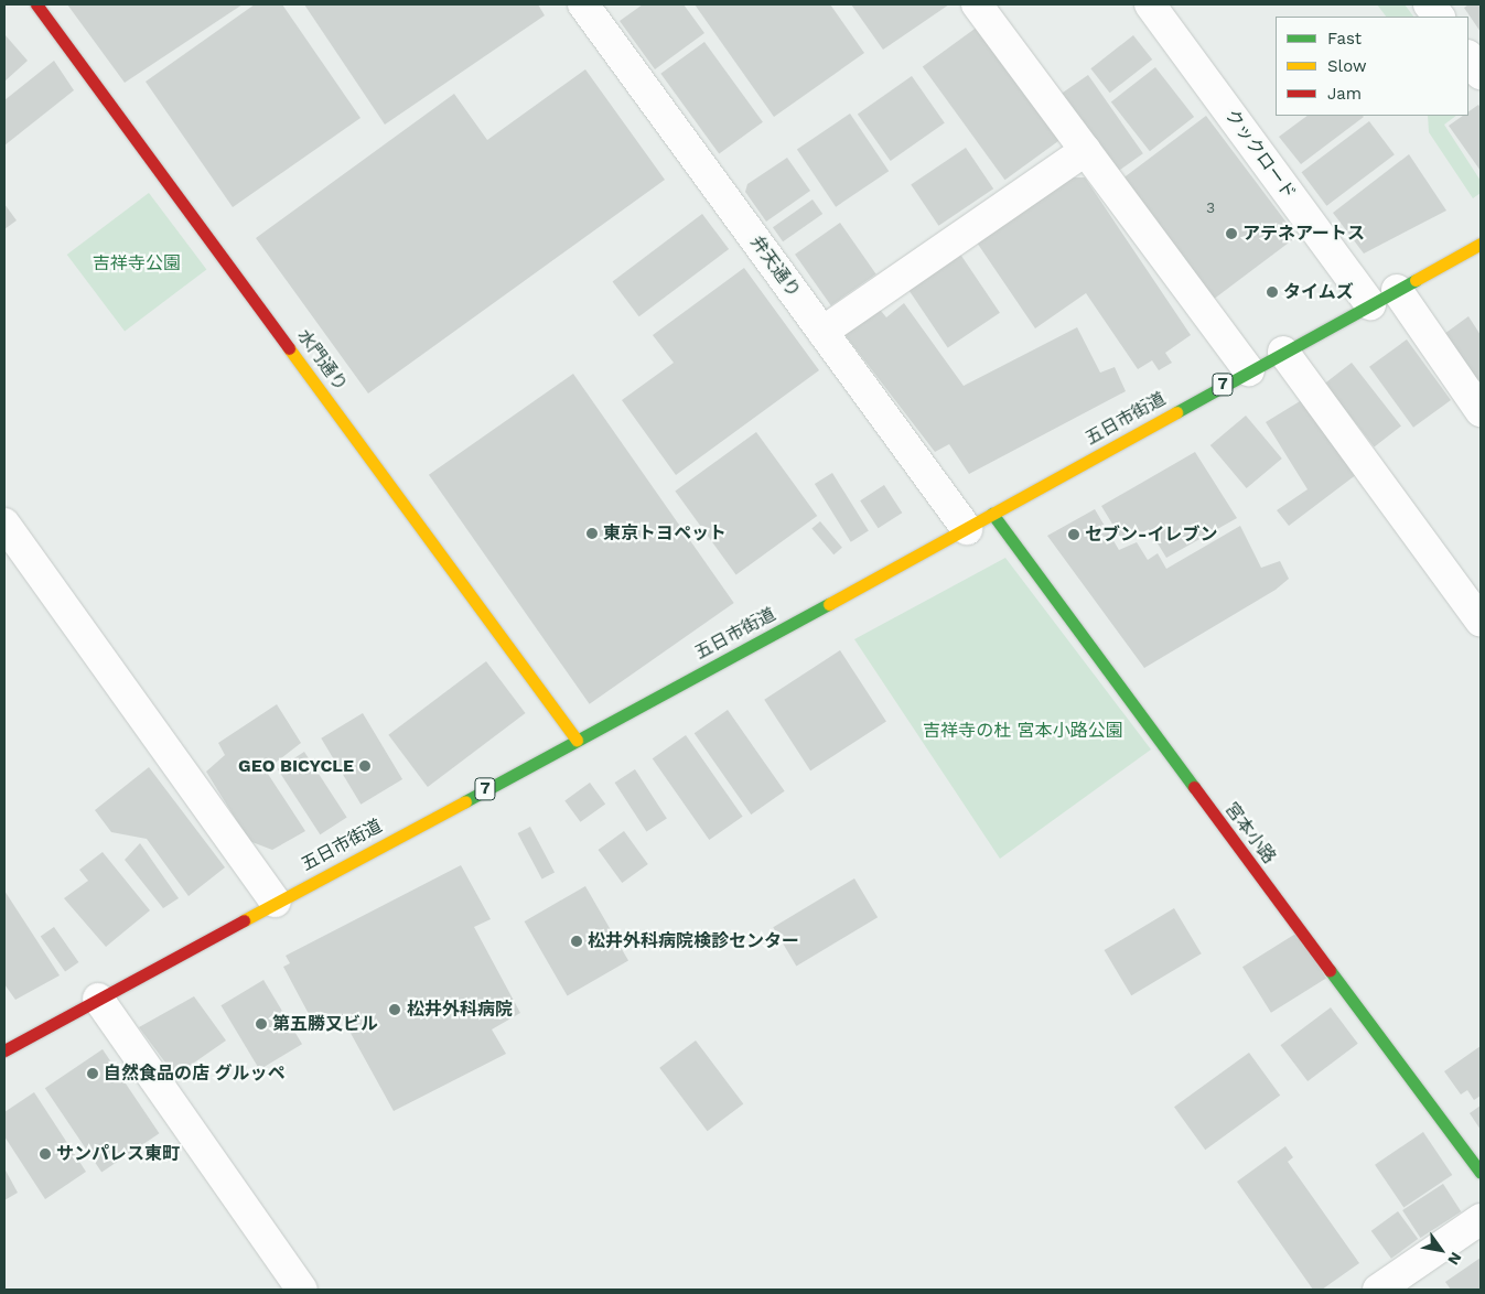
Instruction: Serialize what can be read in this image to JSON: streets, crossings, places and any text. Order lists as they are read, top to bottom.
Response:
{
  "streets": {
    "street": [
      "クックロード",
      "弁天通り",
      "水門通り",
      "7",
      "五日市街道",
      "宮本小路"
    ]
  },
  "crossings": [
    ["クックロード", "五日市街道"],
    ["弁天通り", "五日市街道"],
    ["水門通り", "五日市街道"],
    ["五日市街道", "宮本小路"]
  ],
  "parks": ["吉祥寺公園", "吉祥寺の杜 宮本小路公園"],
  "places": [
    "アテネアートス",
    "タイムズ",
    "東京トヨペット",
    "セブン-イレブン",
    "GEO BICYCLE",
    "松井外科病院検診センター",
    "松井外科病院",
    "第五勝又ビル",
    "自然食品の店 グルッペ",
    "サンパレス東町"
  ],
  "house_numbers": ["3"],
  "legend": ["Fast", "Slow", "Jam"],
  "north": "bottom right"
}
